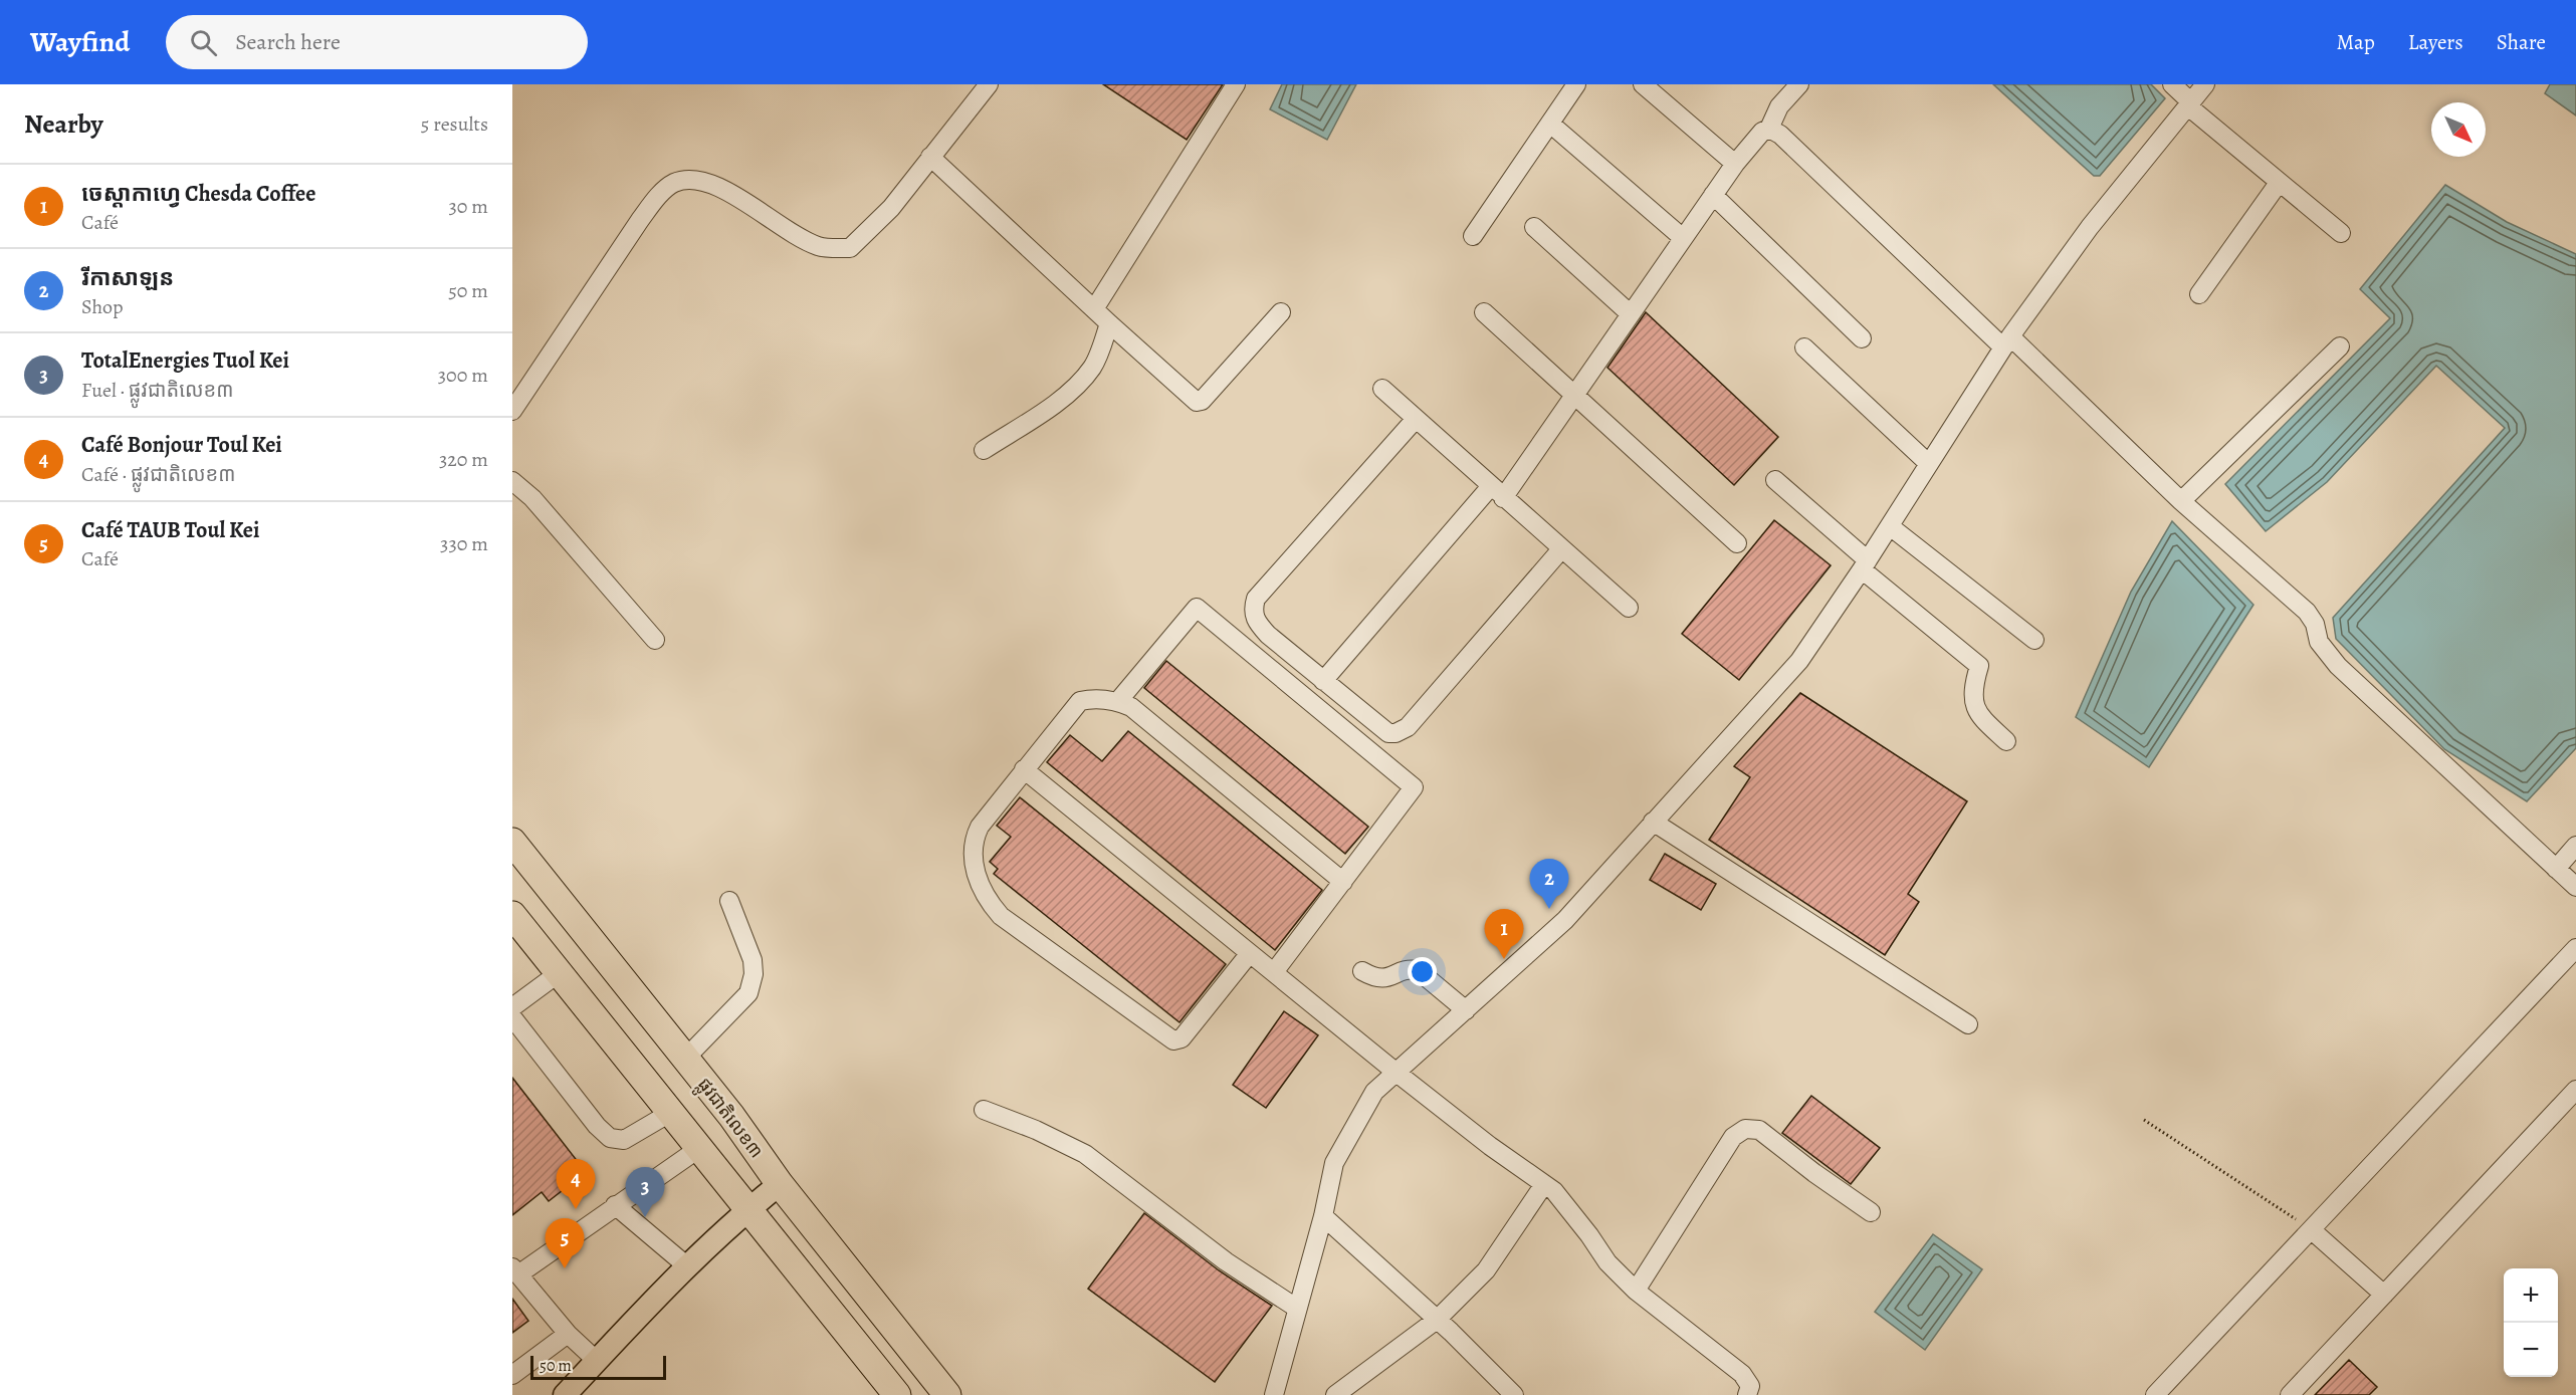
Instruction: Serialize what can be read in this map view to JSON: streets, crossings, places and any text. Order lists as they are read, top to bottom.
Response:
{
  "streets": {
    "highway": ["ផ្លូវជាតិលេខ៣"]
  },
  "scale_bar": "50 m",
  "north": "bottom right",
  "page": {
    "header": "Wayfind",
    "search": "Search here",
    "nav": ["Map", "Layers", "Share"],
    "heading": ["Nearby", "5 results"],
    "list": [
      {
        "mark": "1",
        "name": "ចេស្ដាកាហ្វេ Chesda Coffee",
        "note": "Café",
        "value": "30 m"
      },
      {
        "mark": "2",
        "name": "រីកាសាឡន",
        "note": "Shop",
        "value": "50 m"
      },
      {
        "mark": "3",
        "name": "TotalEnergies Tuol Kei",
        "note": "Fuel · ផ្លូវជាតិលេខ៣",
        "value": "300 m"
      },
      {
        "mark": "4",
        "name": "Café Bonjour Toul Kei",
        "note": "Café · ផ្លូវជាតិលេខ៣",
        "value": "320 m"
      },
      {
        "mark": "5",
        "name": "Café TAUB Toul Kei",
        "note": "Café",
        "value": "330 m"
      }
    ],
    "pins": [
      "2",
      "1",
      "4",
      "3",
      "5"
    ],
    "map_buttons": ["+", "−"],
    "scale": "50 m"
  }
}
